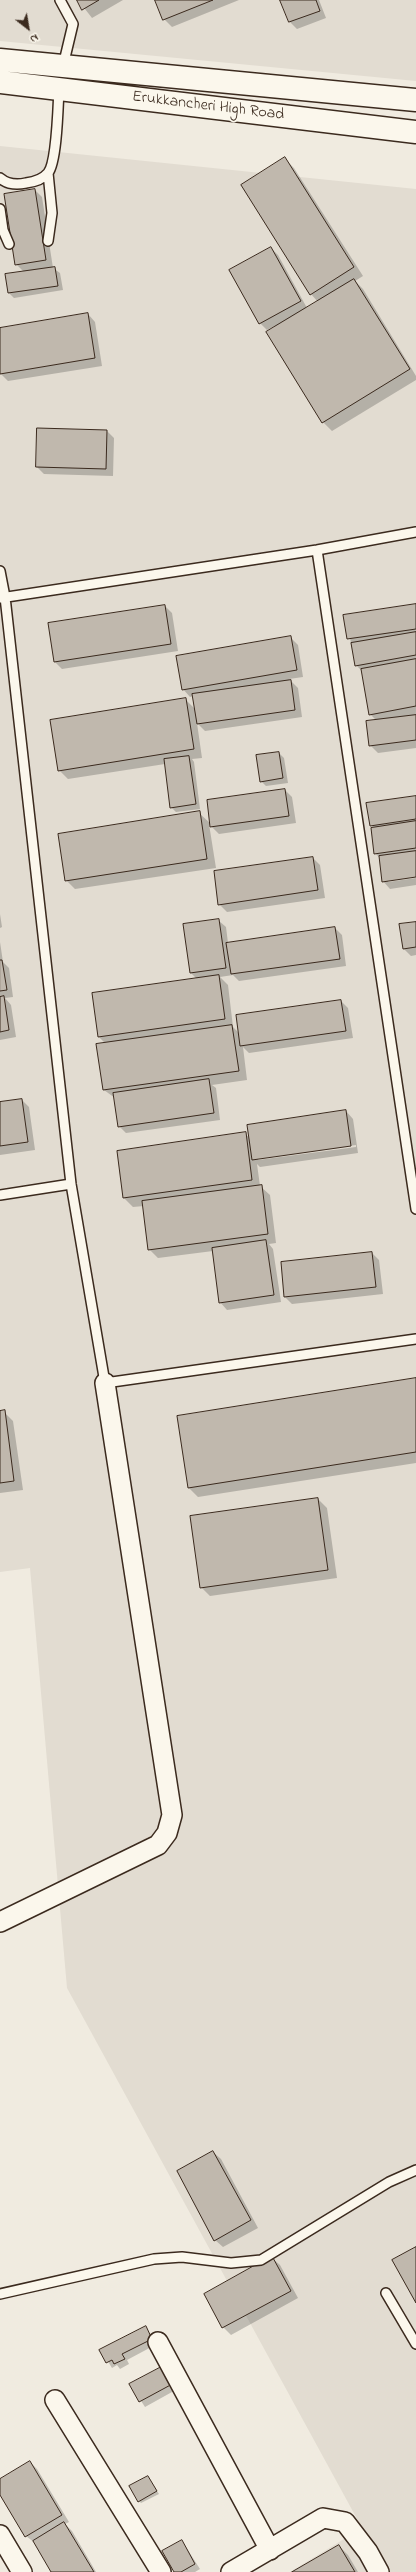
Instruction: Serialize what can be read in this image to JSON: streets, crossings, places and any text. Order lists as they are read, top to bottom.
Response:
{
  "streets": {
    "main road": ["Erukkancheri High Road"]
  },
  "north": "bottom right"
}
